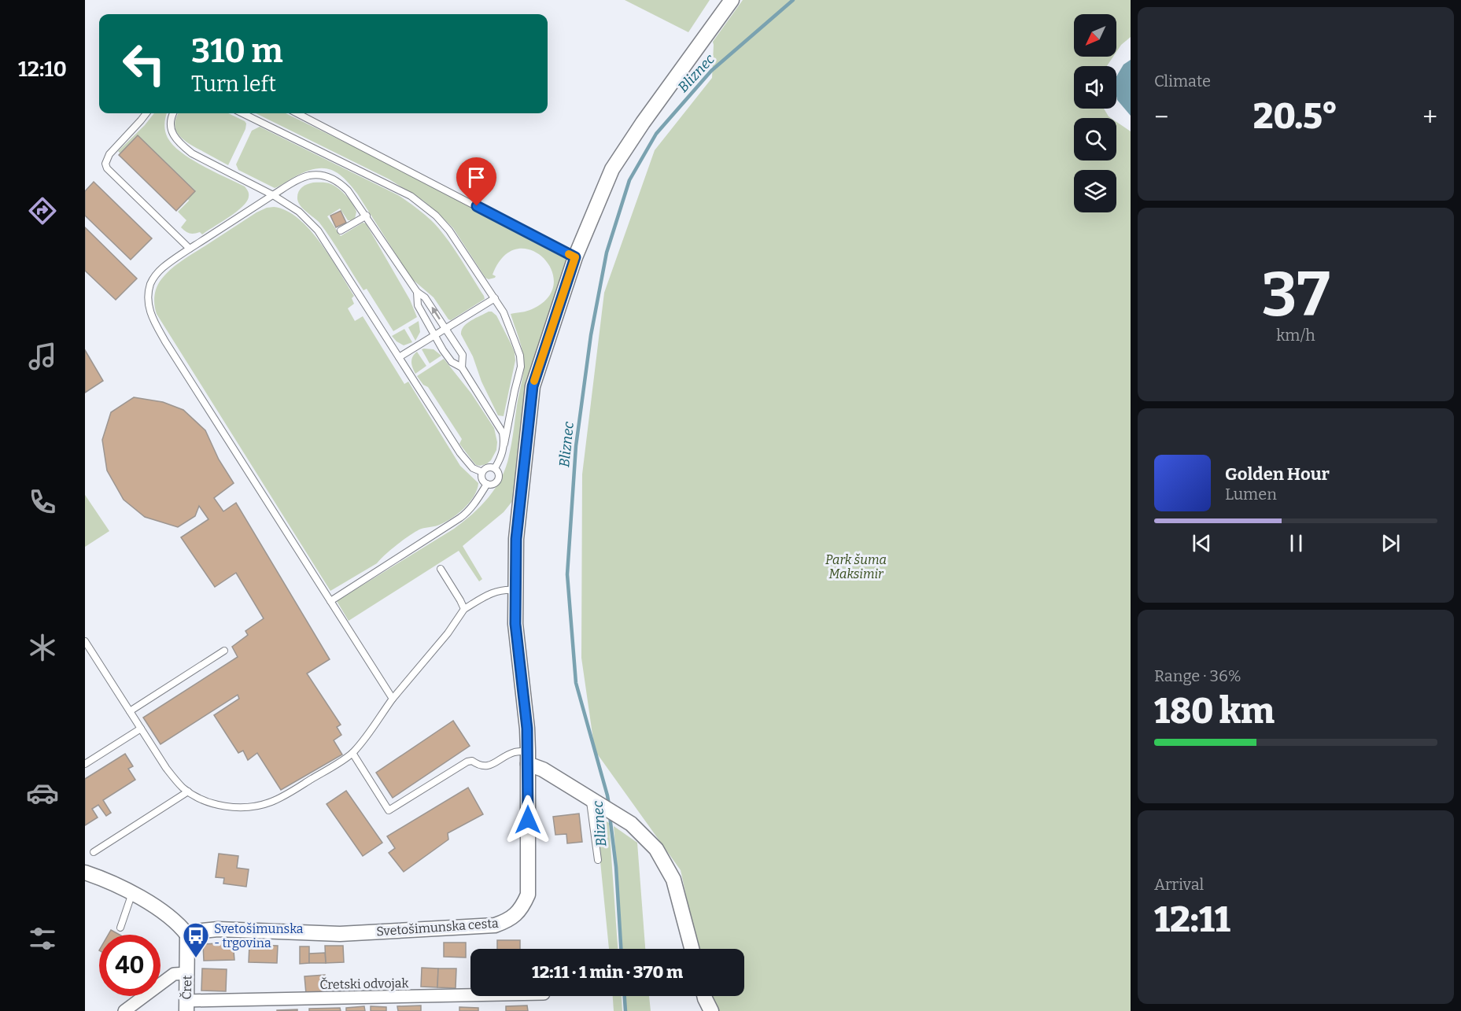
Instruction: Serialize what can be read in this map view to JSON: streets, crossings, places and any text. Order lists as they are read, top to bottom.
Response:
{
  "streets": {
    "street": ["Svetošimunska cesta", "Čretski odvojak", "Čret"]
  },
  "crossings": [
    ["Svetošimunska cesta", "Čret"],
    ["Čretski odvojak", "Čret"]
  ],
  "water": ["Bliznec"],
  "parks": ["Park šuma Maksimir"],
  "places": {
    "bus stop": ["Svetošimunska - trgovina"]
  },
  "north": "bottom left",
  "page": {
    "tabs": "12:10",
    "tile": [
      "Climate",
      ["37", "km/h"],
      ["Range · 36%", "180 km"],
      ["Arrival", "12:11"]
    ],
    "turn": ["310 m", "Turn left"],
    "heat": ["−", "20.5°", "+"],
    "song": ["Golden Hour", "Lumen"],
    "limit": "40",
    "trip": "12:11 · 1 min · 370 m"
  }
}
